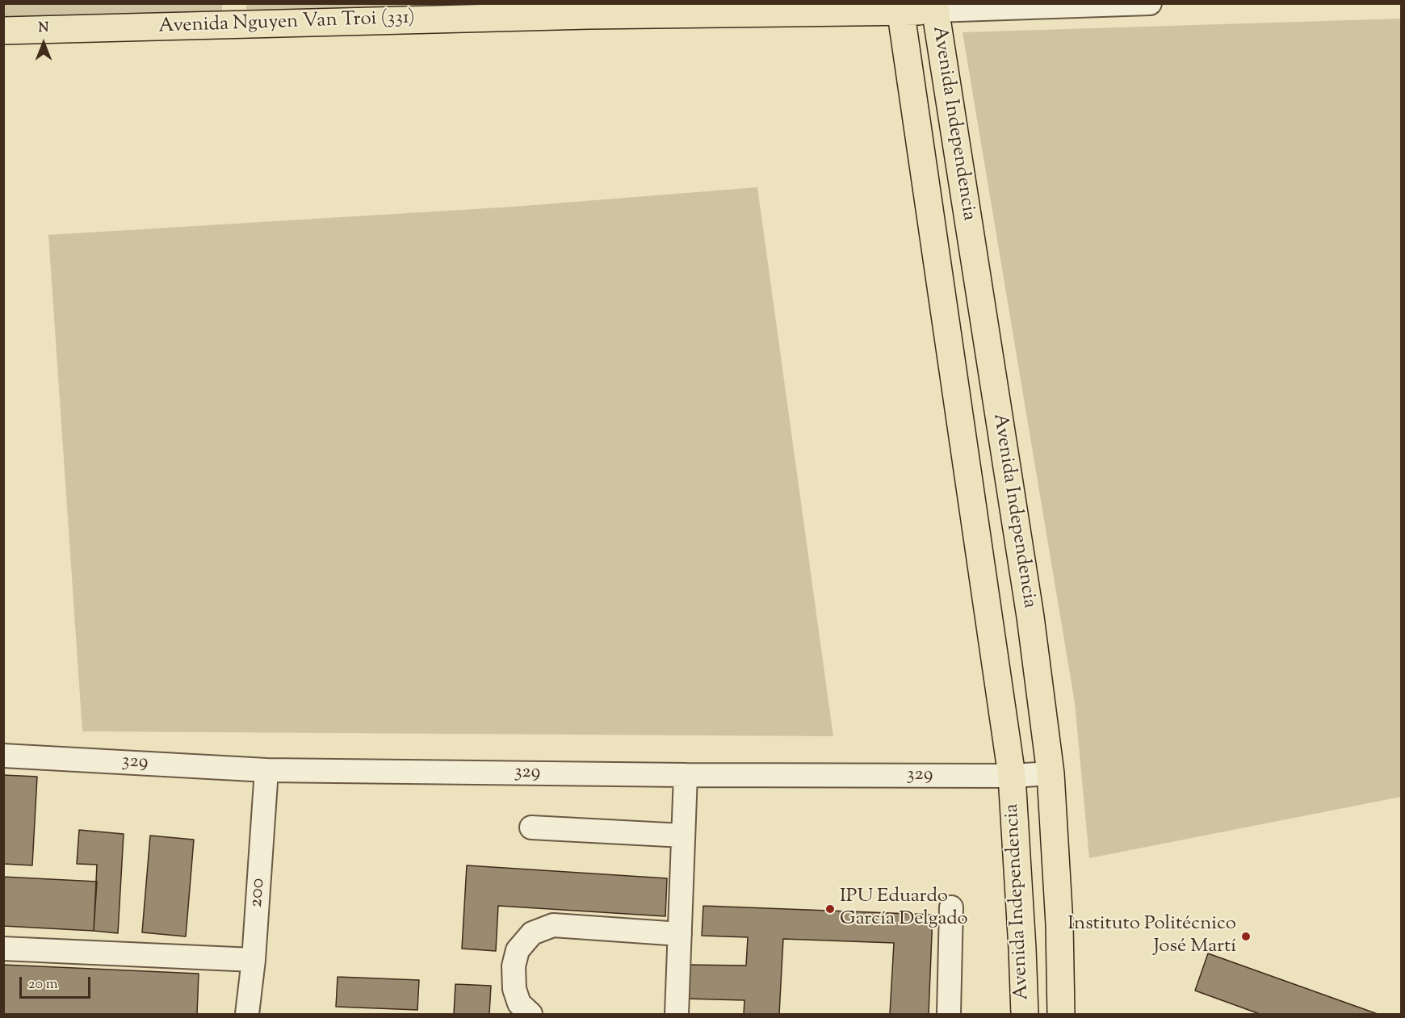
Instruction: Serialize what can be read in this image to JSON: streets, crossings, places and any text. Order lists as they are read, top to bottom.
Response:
{
  "streets": {
    "main road": ["Avenida Nguyen Van Troi (331)", "Avenida Independencia"],
    "street": ["329", "200"]
  },
  "crossings": [
    ["Avenida Nguyen Van Troi (331)", "Avenida Independencia"],
    ["Avenida Independencia", "329"],
    ["329", "200"]
  ],
  "places": ["IPU Eduardo García Delgado", "Instituto Politécnico José Martí"],
  "scale_bar": "20 m",
  "north": "top"
}
